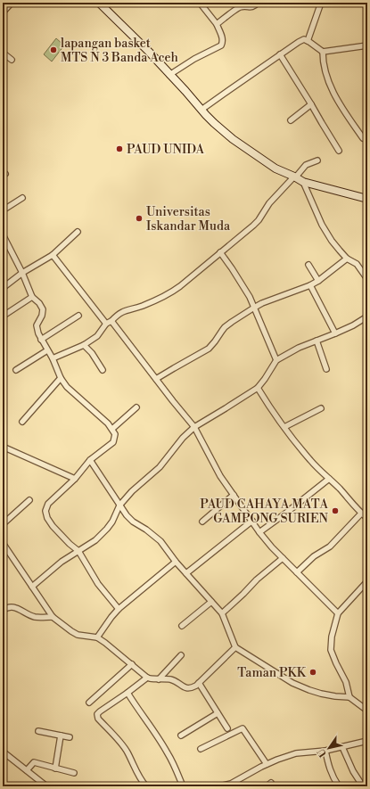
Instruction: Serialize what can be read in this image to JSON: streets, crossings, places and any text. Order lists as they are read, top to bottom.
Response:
{
  "places": [
    "lapangan basket MTS N 3 Banda Aceh",
    "PAUD UNIDA",
    "Universitas Iskandar Muda",
    "PAUD CAHAYA MATA GAMPONG SURIEN",
    "Taman PKK"
  ],
  "north": "bottom left"
}
